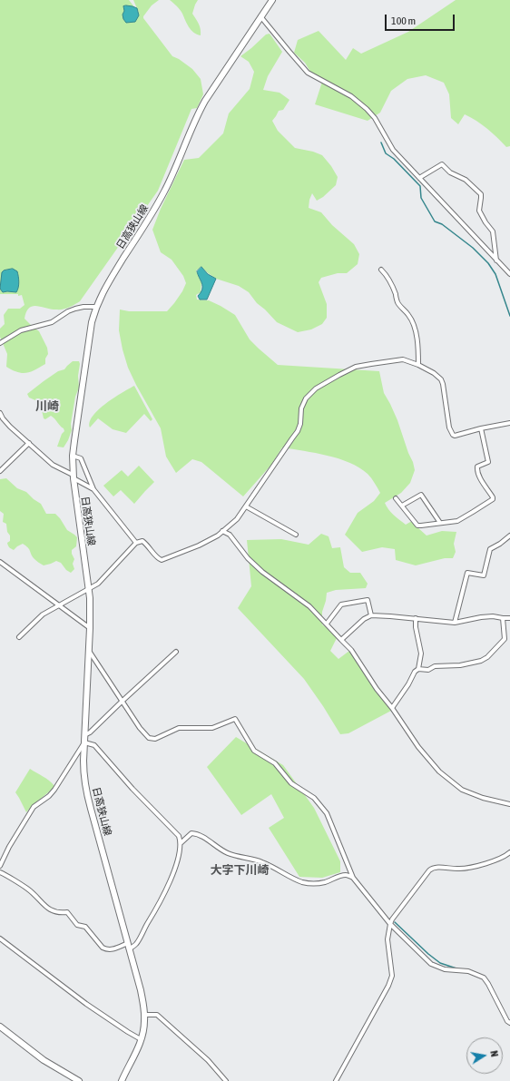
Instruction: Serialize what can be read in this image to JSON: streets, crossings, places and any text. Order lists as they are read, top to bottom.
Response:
{
  "streets": {
    "main road": ["日高狭山線"]
  },
  "districts": ["川崎", "大字下川崎"],
  "scale_bar": "100 m",
  "north": "right"
}
